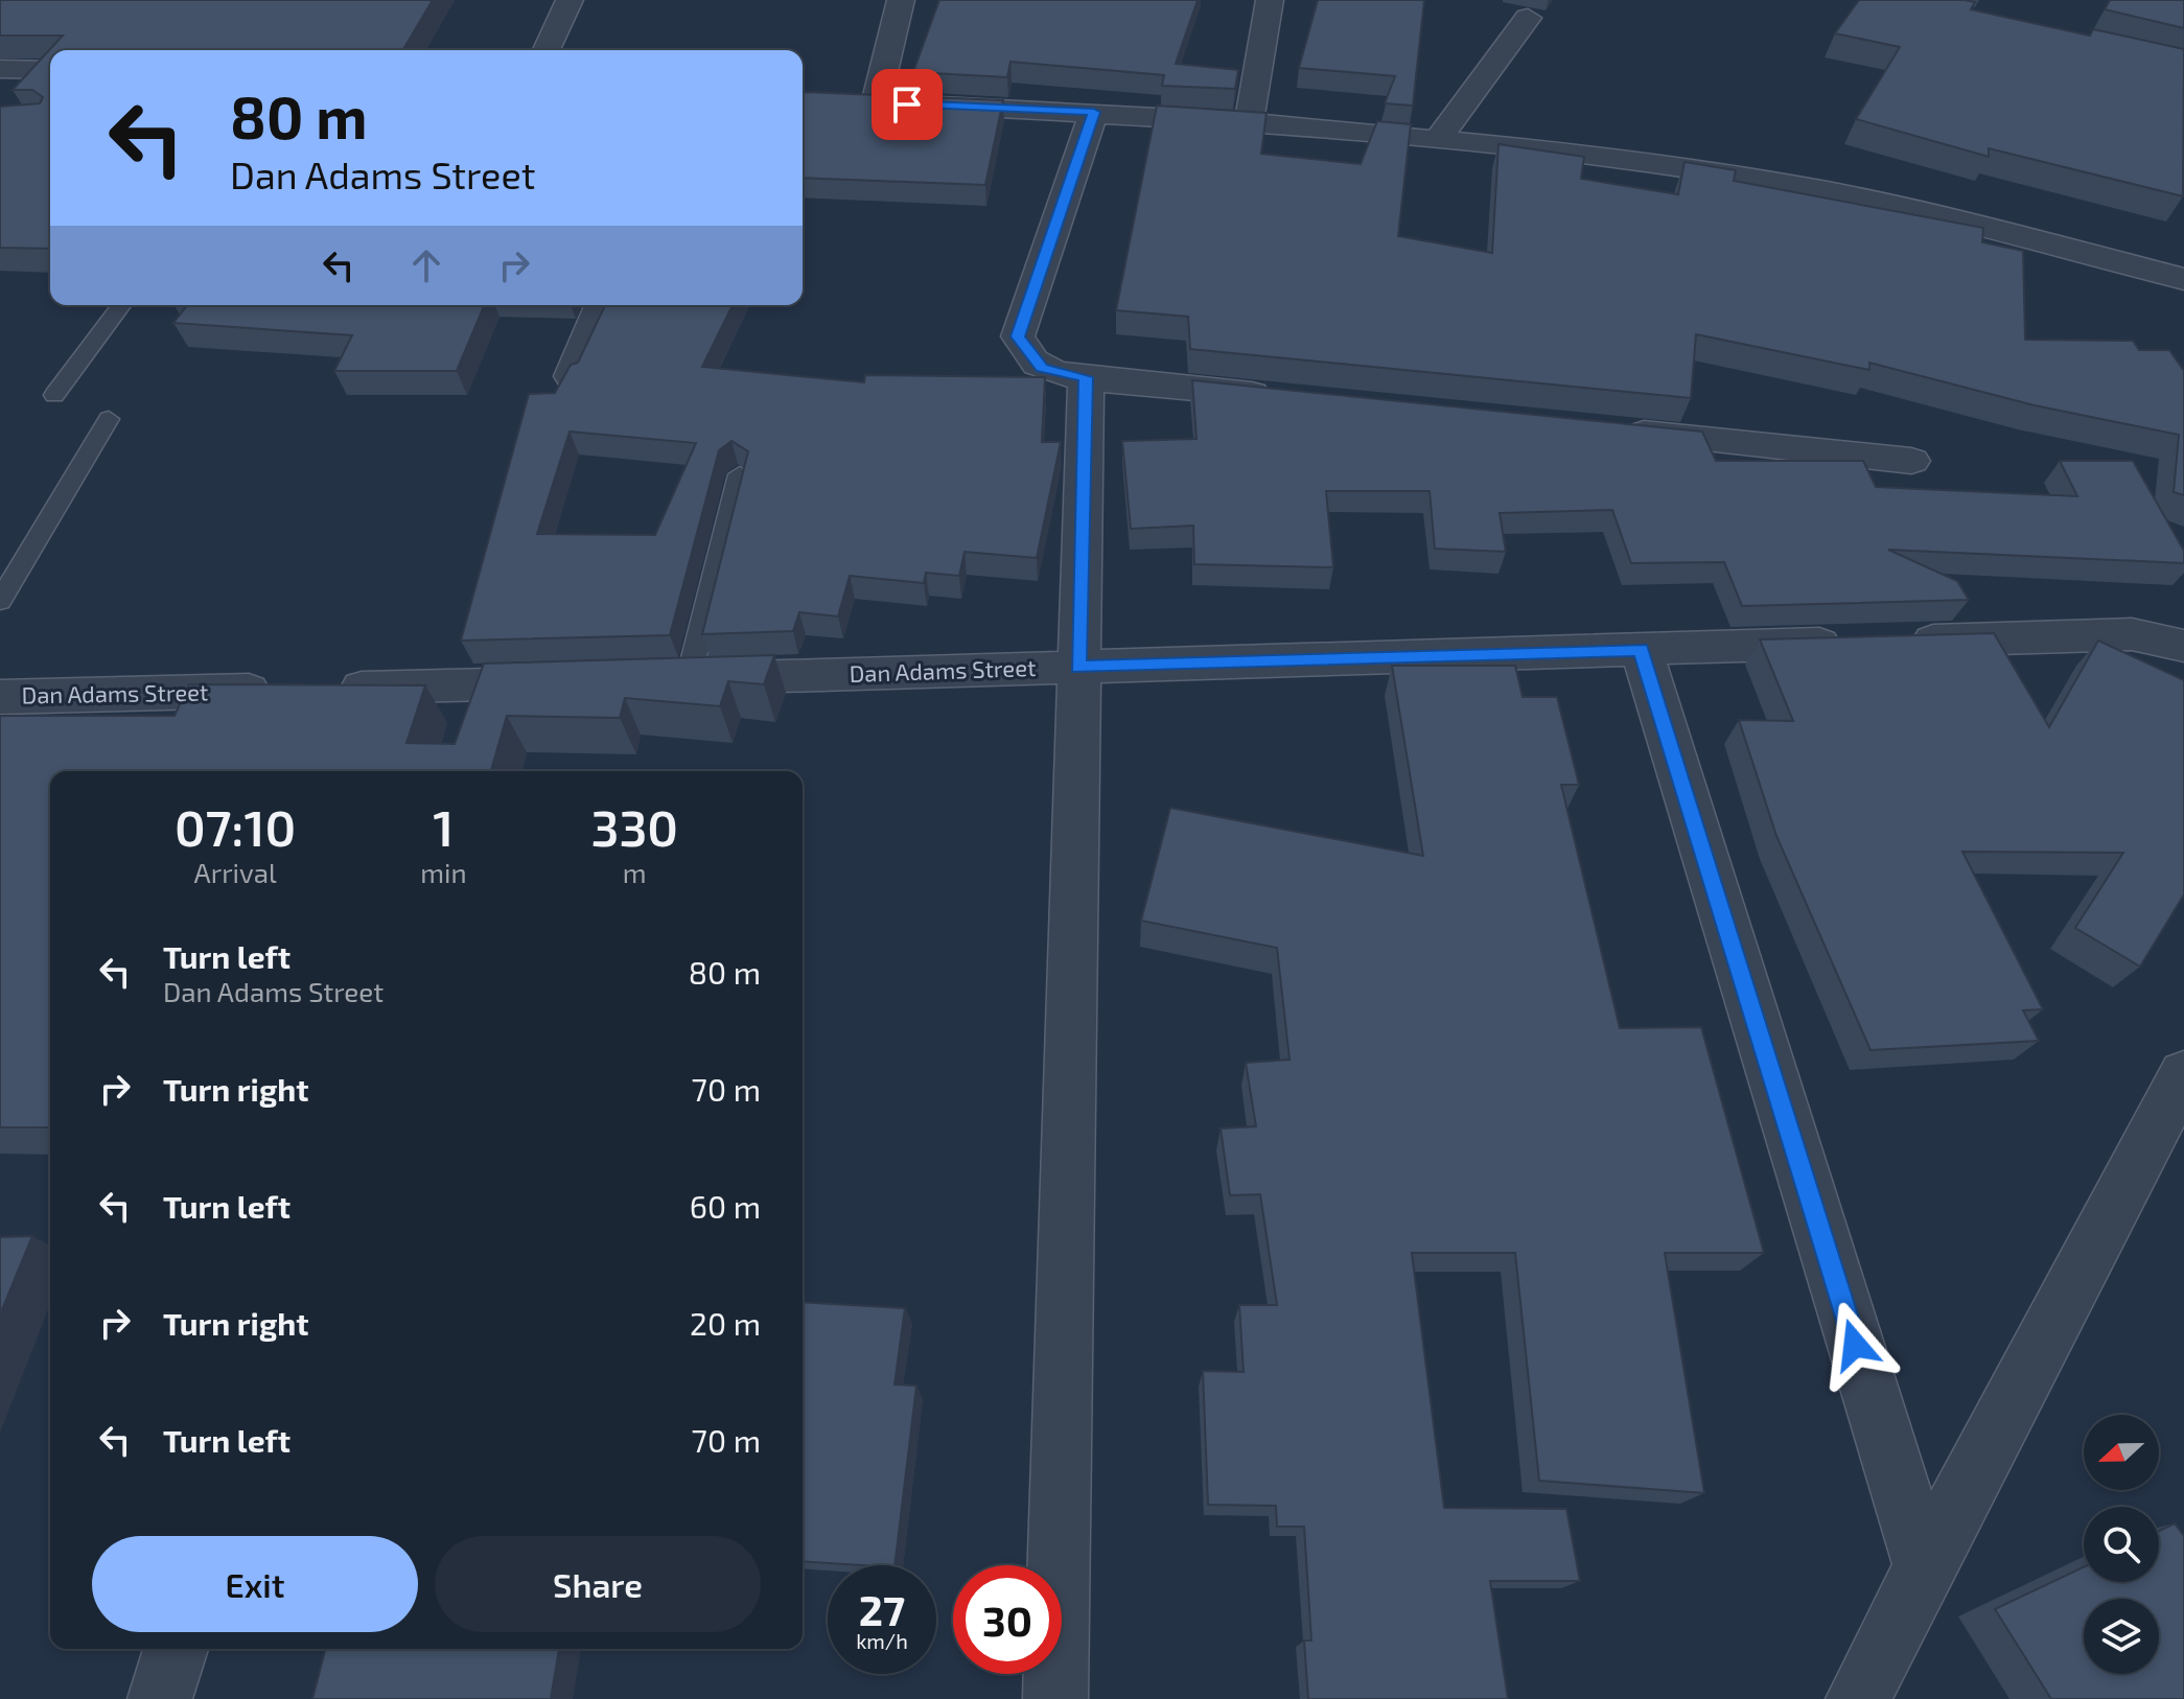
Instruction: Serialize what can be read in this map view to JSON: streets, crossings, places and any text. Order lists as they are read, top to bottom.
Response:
{
  "streets": {
    "street": ["Dan Adams Street"]
  },
  "north": "left",
  "page": {
    "turn": ["80 m", "Dan Adams Street"],
    "eta": [
      "07:10",
      "Arrival",
      "1",
      "min",
      "330",
      "m"
    ],
    "list": [
      {
        "name": "Turn left",
        "note": "Dan Adams Street",
        "value": "80 m"
      },
      {
        "name": "Turn right",
        "value": "70 m"
      },
      {
        "name": "Turn left",
        "value": "60 m"
      },
      {
        "name": "Turn right",
        "value": "20 m"
      },
      {
        "name": "Turn left",
        "value": "70 m"
      }
    ],
    "buttons": ["Exit", "Share"],
    "speed": "27 km/h",
    "limit": "30"
  }
}
